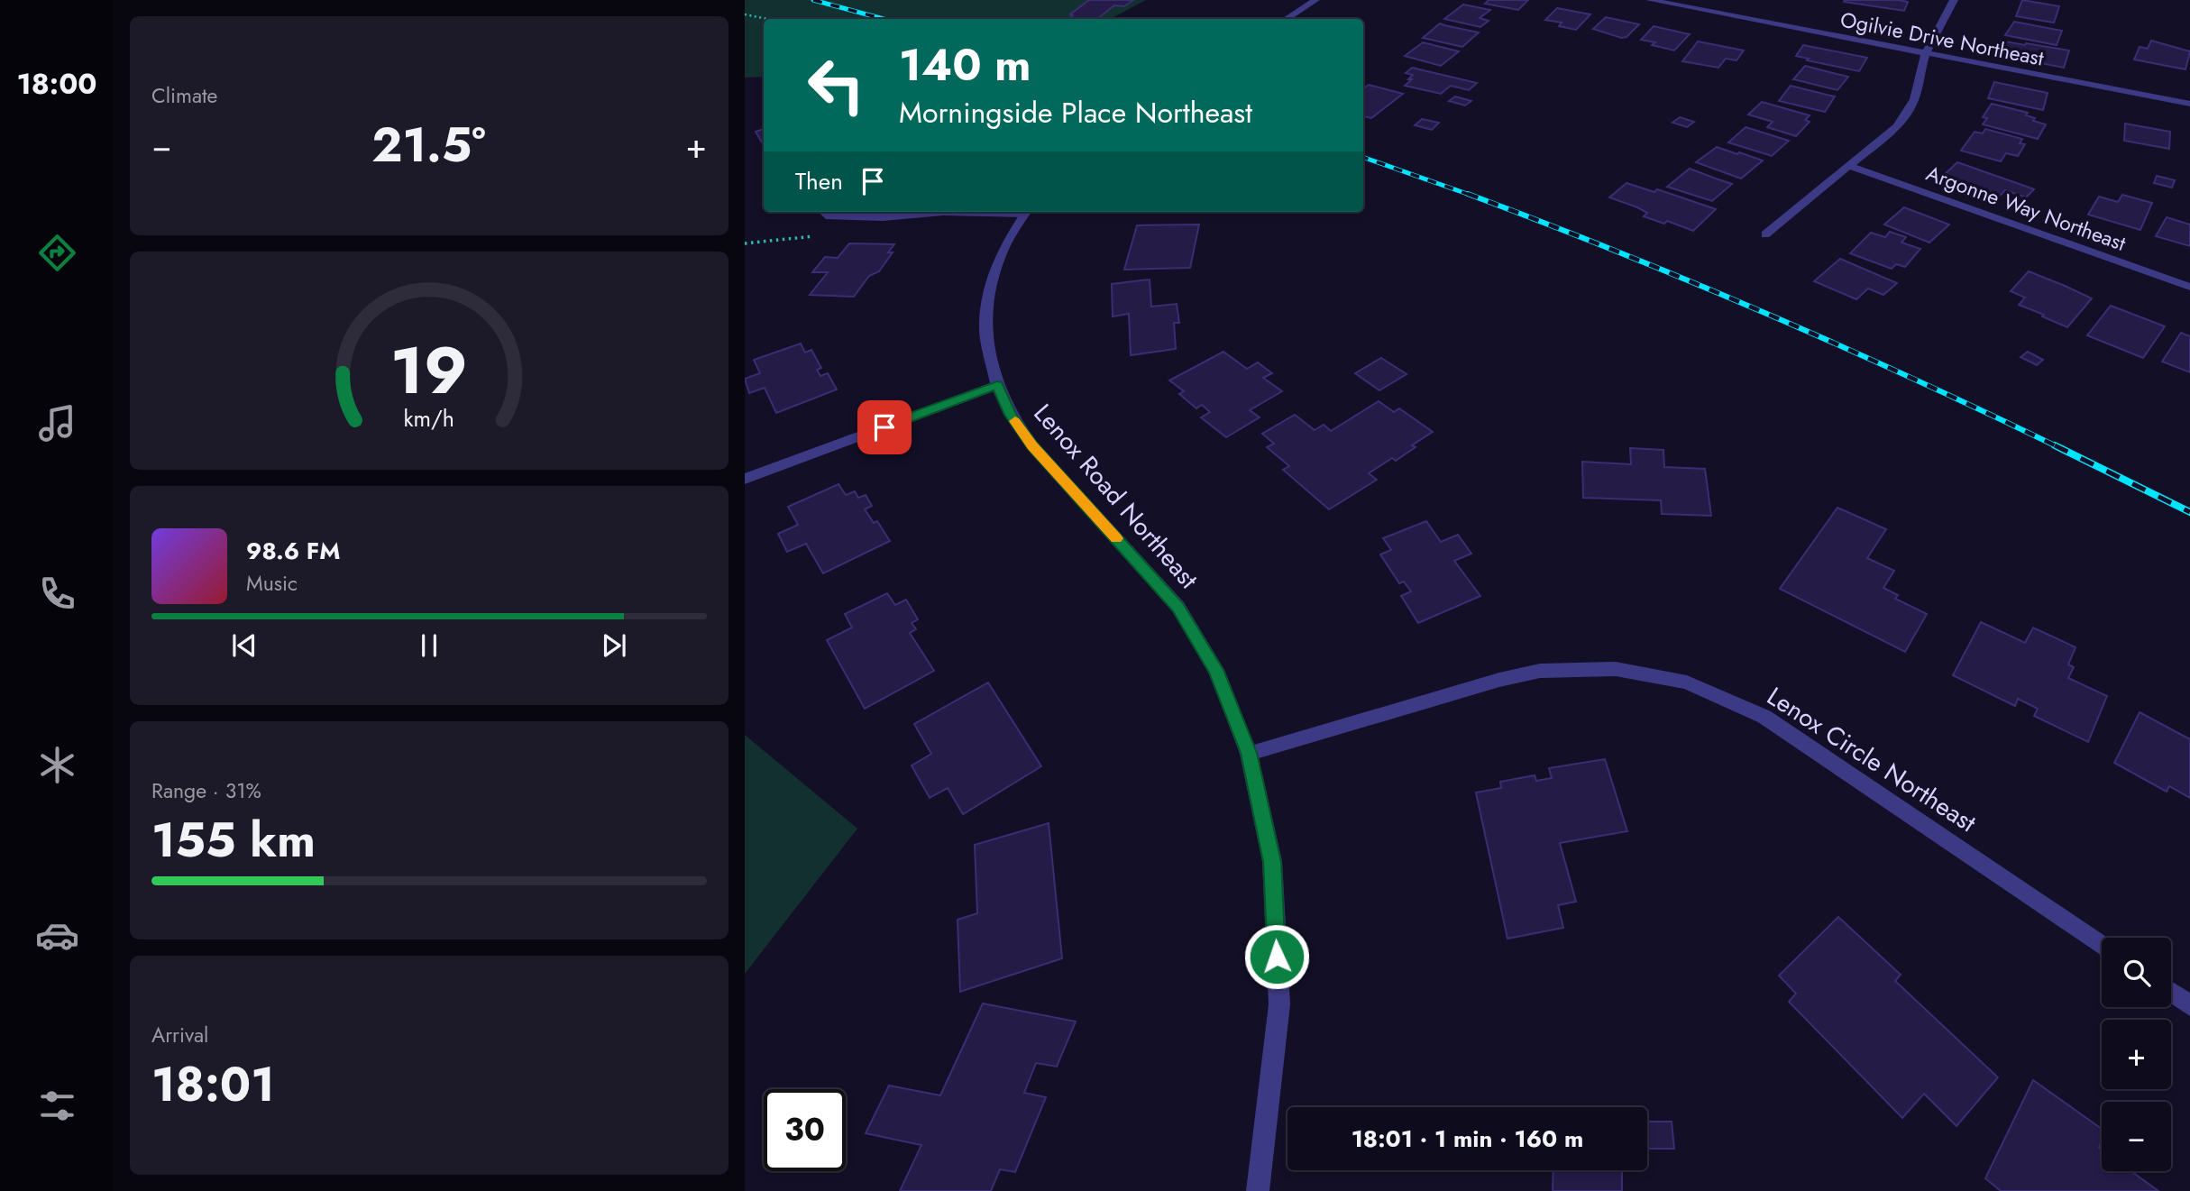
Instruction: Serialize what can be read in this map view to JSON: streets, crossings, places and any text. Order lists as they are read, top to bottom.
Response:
{
  "streets": {
    "street": [
      "Ogilvie Drive Northeast",
      "Argonne Way Northeast",
      "Lenox Road Northeast",
      "Lenox Circle Northeast"
    ]
  },
  "crossings": [
    ["Lenox Road Northeast", "Lenox Circle Northeast"]
  ],
  "page": {
    "tabs": "18:00",
    "tile": [
      "Climate",
      ["Range · 31%", "155 km"],
      ["Arrival", "18:01"]
    ],
    "turn": ["140 m", "Morningside Place Northeast"],
    "heat": ["−", "21.5°", "+"],
    "then": "Then",
    "song": ["98.6 FM", "Music"],
    "map_buttons": ["+", "−"],
    "limit": "30",
    "trip": "18:01 · 1 min · 160 m",
    "gauge": ["19", "km/h"]
  }
}
